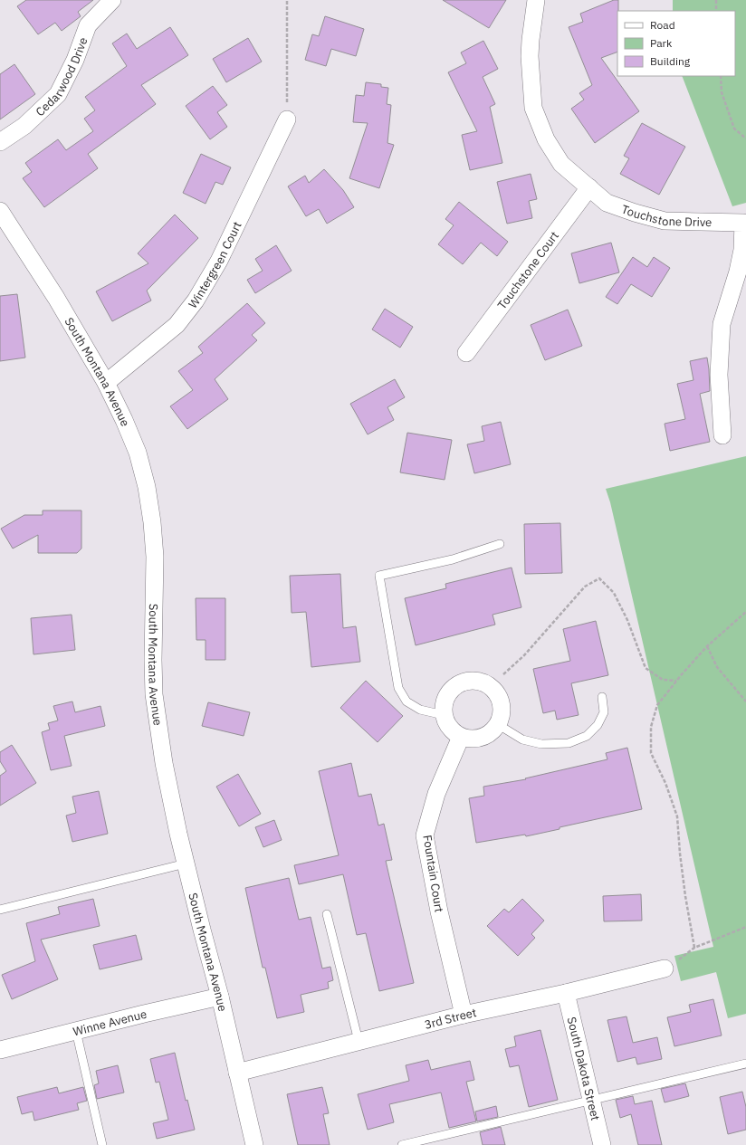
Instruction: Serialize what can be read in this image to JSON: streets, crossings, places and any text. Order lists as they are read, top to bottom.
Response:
{
  "streets": {
    "street": [
      "Cedarwood Drive",
      "Touchstone Drive",
      "Wintergreen Court",
      "Touchstone Court",
      "South Montana Avenue",
      "Fountain Court",
      "3rd Street",
      "Winne Avenue",
      "South Dakota Street"
    ]
  },
  "crossings": [
    ["Touchstone Drive", "Touchstone Court"],
    ["Wintergreen Court", "South Montana Avenue"],
    ["South Montana Avenue", "3rd Street"],
    ["South Montana Avenue", "Winne Avenue"],
    ["Fountain Court", "3rd Street"],
    ["3rd Street", "South Dakota Street"]
  ],
  "legend": ["Road", "Park", "Building"]
}
